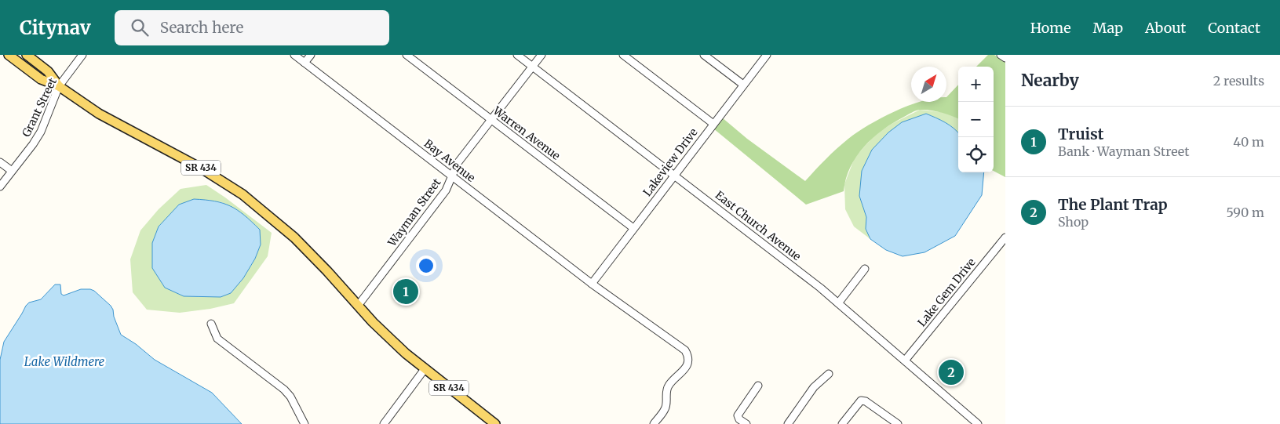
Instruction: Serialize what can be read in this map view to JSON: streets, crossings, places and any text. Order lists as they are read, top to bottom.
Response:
{
  "streets": {
    "main road": ["SR 434"],
    "street": [
      "Grant Street",
      "Warren Avenue",
      "Bay Avenue",
      "Lakeview Drive",
      "Wayman Street",
      "East Church Avenue",
      "Lake Gem Drive"
    ]
  },
  "crossings": [
    ["Grant Street", "SR 434"],
    ["Warren Avenue", "Lakeview Drive"],
    ["Warren Avenue", "Wayman Street"],
    ["Bay Avenue", "Lakeview Drive"],
    ["Bay Avenue", "Wayman Street"],
    ["Lakeview Drive", "East Church Avenue"],
    ["SR 434", "Wayman Street"],
    ["Wayman Street", "East Church Avenue"],
    ["East Church Avenue", "Lake Gem Drive"]
  ],
  "water": ["Lake Wildmere"],
  "north": "top right",
  "page": {
    "header": "Citynav",
    "search": "Search here",
    "nav": [
      "Home",
      "Map",
      "About",
      "Contact"
    ],
    "heading": ["Nearby", "2 results"],
    "map_buttons": ["+", "−"],
    "list": [
      {
        "mark": "1",
        "name": "Truist",
        "note": "Bank · Wayman Street",
        "value": "40 m"
      },
      {
        "mark": "2",
        "name": "The Plant Trap",
        "note": "Shop",
        "value": "590 m"
      }
    ],
    "pins": ["1", "2"]
  }
}
